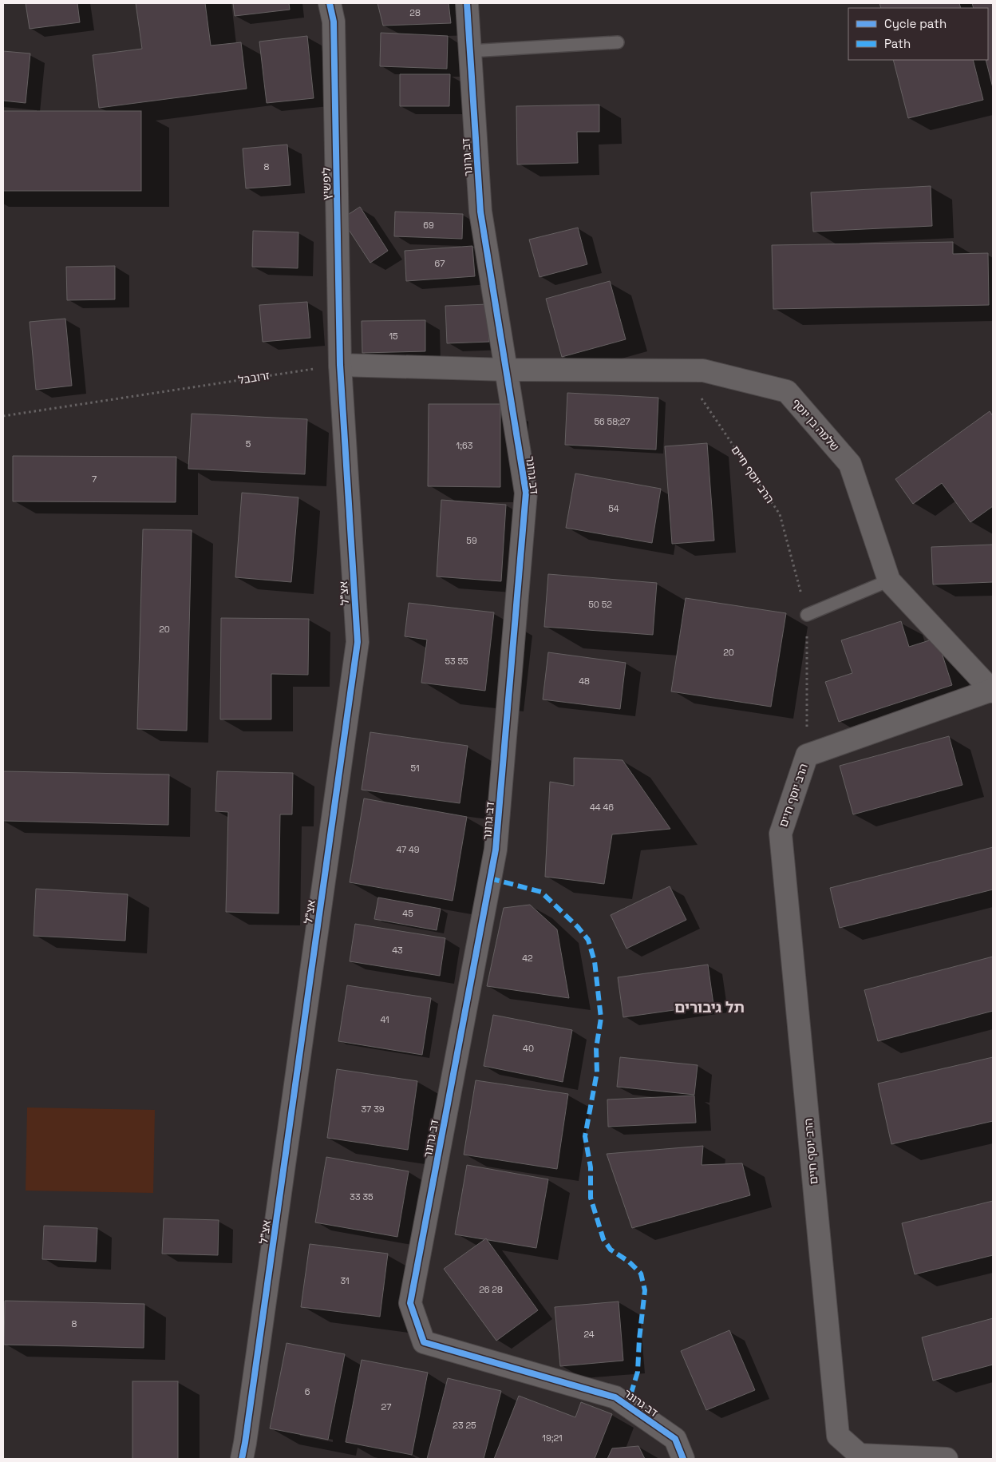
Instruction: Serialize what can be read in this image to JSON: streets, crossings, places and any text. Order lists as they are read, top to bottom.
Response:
{
  "streets": {
    "street": [
      "דב גרונר",
      "ליפשיץ",
      "שלמה בן יוסף",
      "הרב יוסף חיים",
      "אצ\"ל"
    ],
    "path": ["זרובבל"]
  },
  "crossings": [
    ["דב גרונר", "שלמה בן יוסף"],
    ["ליפשיץ", "זרובבל"],
    ["ליפשיץ", "אצ\"ל"],
    ["זרובבל", "אצ\"ל"],
    ["שלמה בן יוסף", "הרב יוסף חיים"]
  ],
  "districts": ["תל גיבורים"],
  "house_numbers": [
    "28",
    "8",
    "69",
    "67",
    "15",
    "56 58;27",
    "5",
    "1;63",
    "7",
    "54",
    "59",
    "50 52",
    "20",
    "20",
    "53 55",
    "48",
    "51",
    "44 46",
    "47 49",
    "45",
    "43",
    "42",
    "41",
    "40",
    "37 39",
    "33 35",
    "31",
    "26 28",
    "8",
    "24",
    "6",
    "27",
    "23 25",
    "19;21"
  ],
  "legend": ["Cycle path", "Path"]
}
